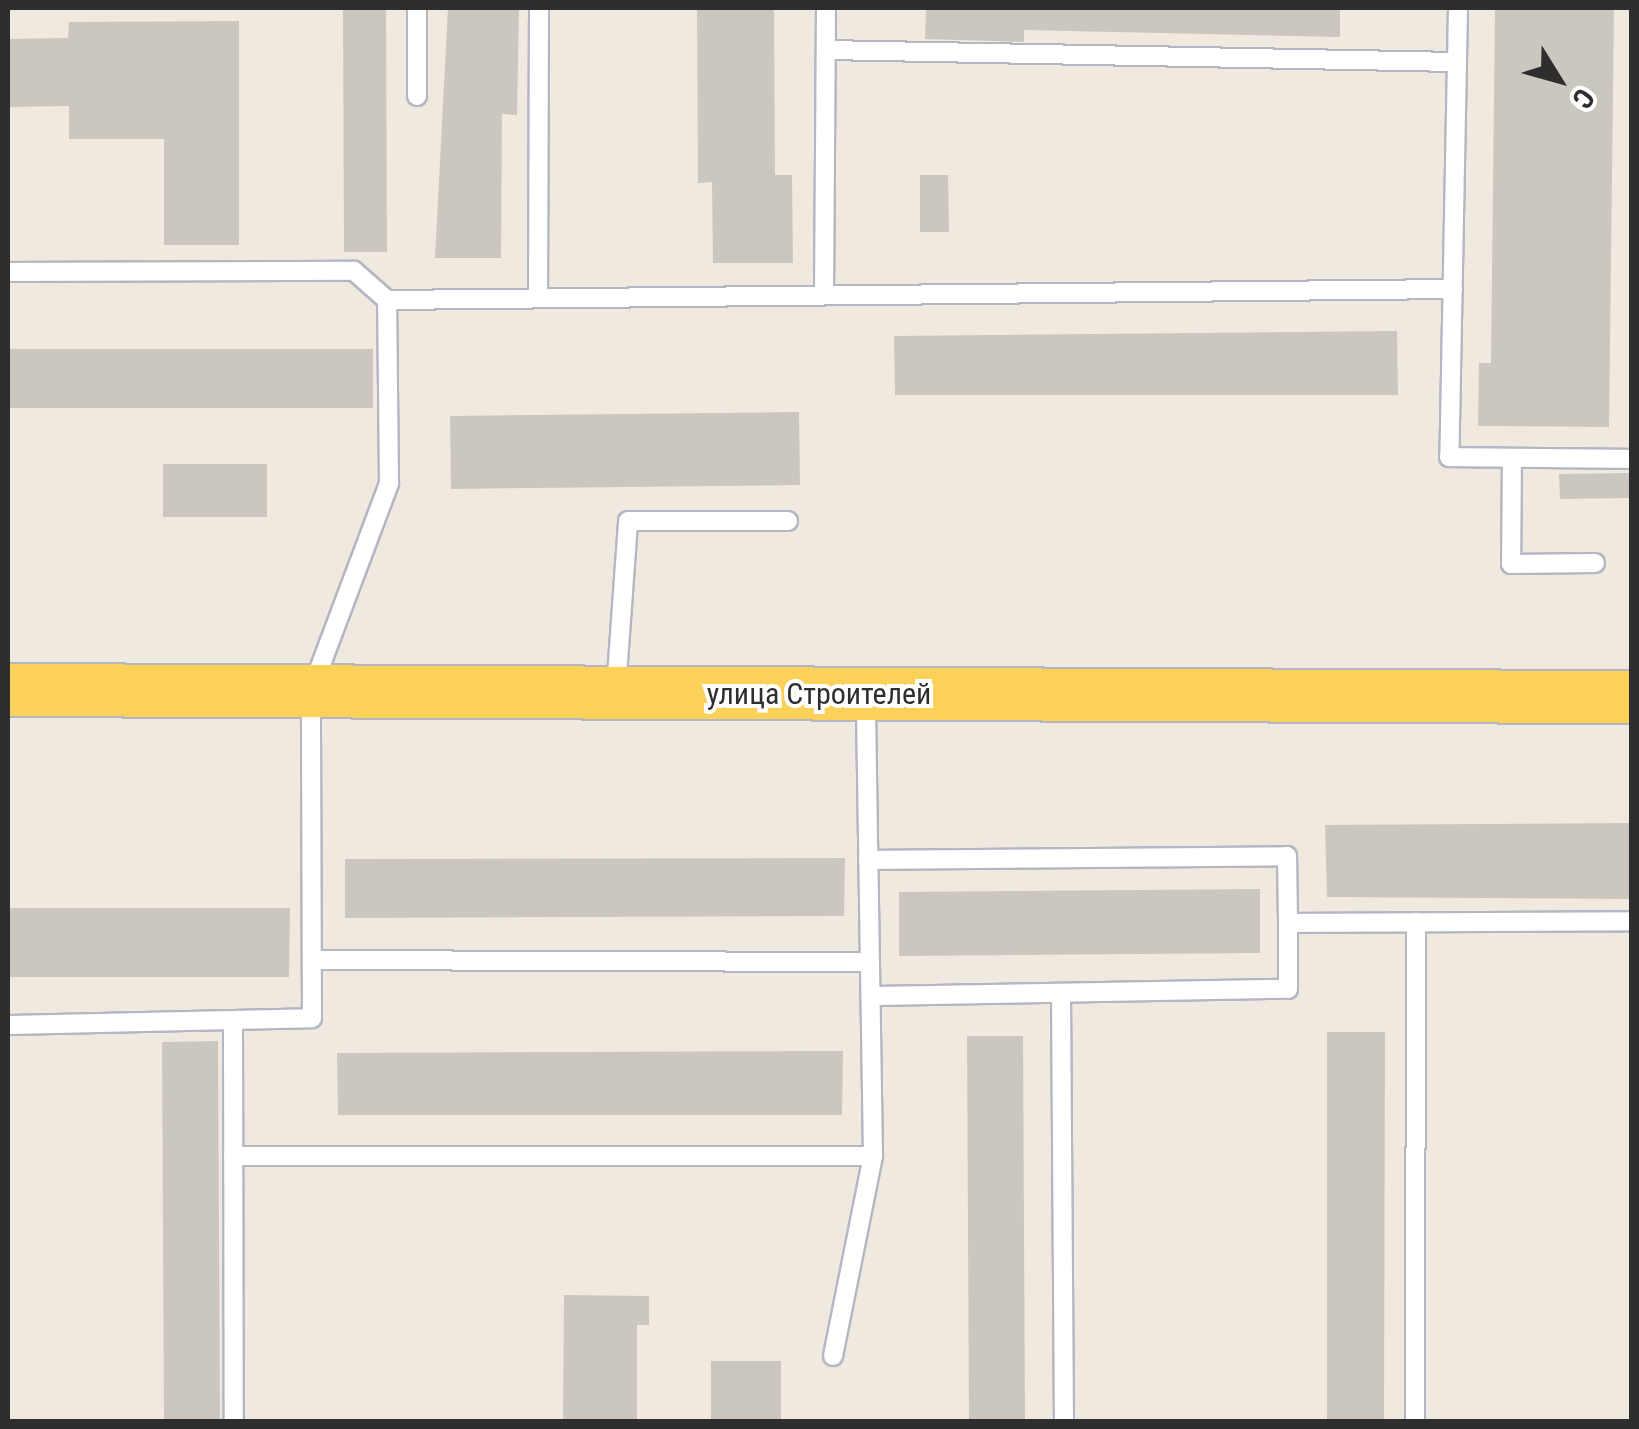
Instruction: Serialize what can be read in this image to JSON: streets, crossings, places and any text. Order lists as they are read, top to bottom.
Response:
{
  "streets": {
    "main road": ["улица Строителей"]
  },
  "north": "bottom right"
}
